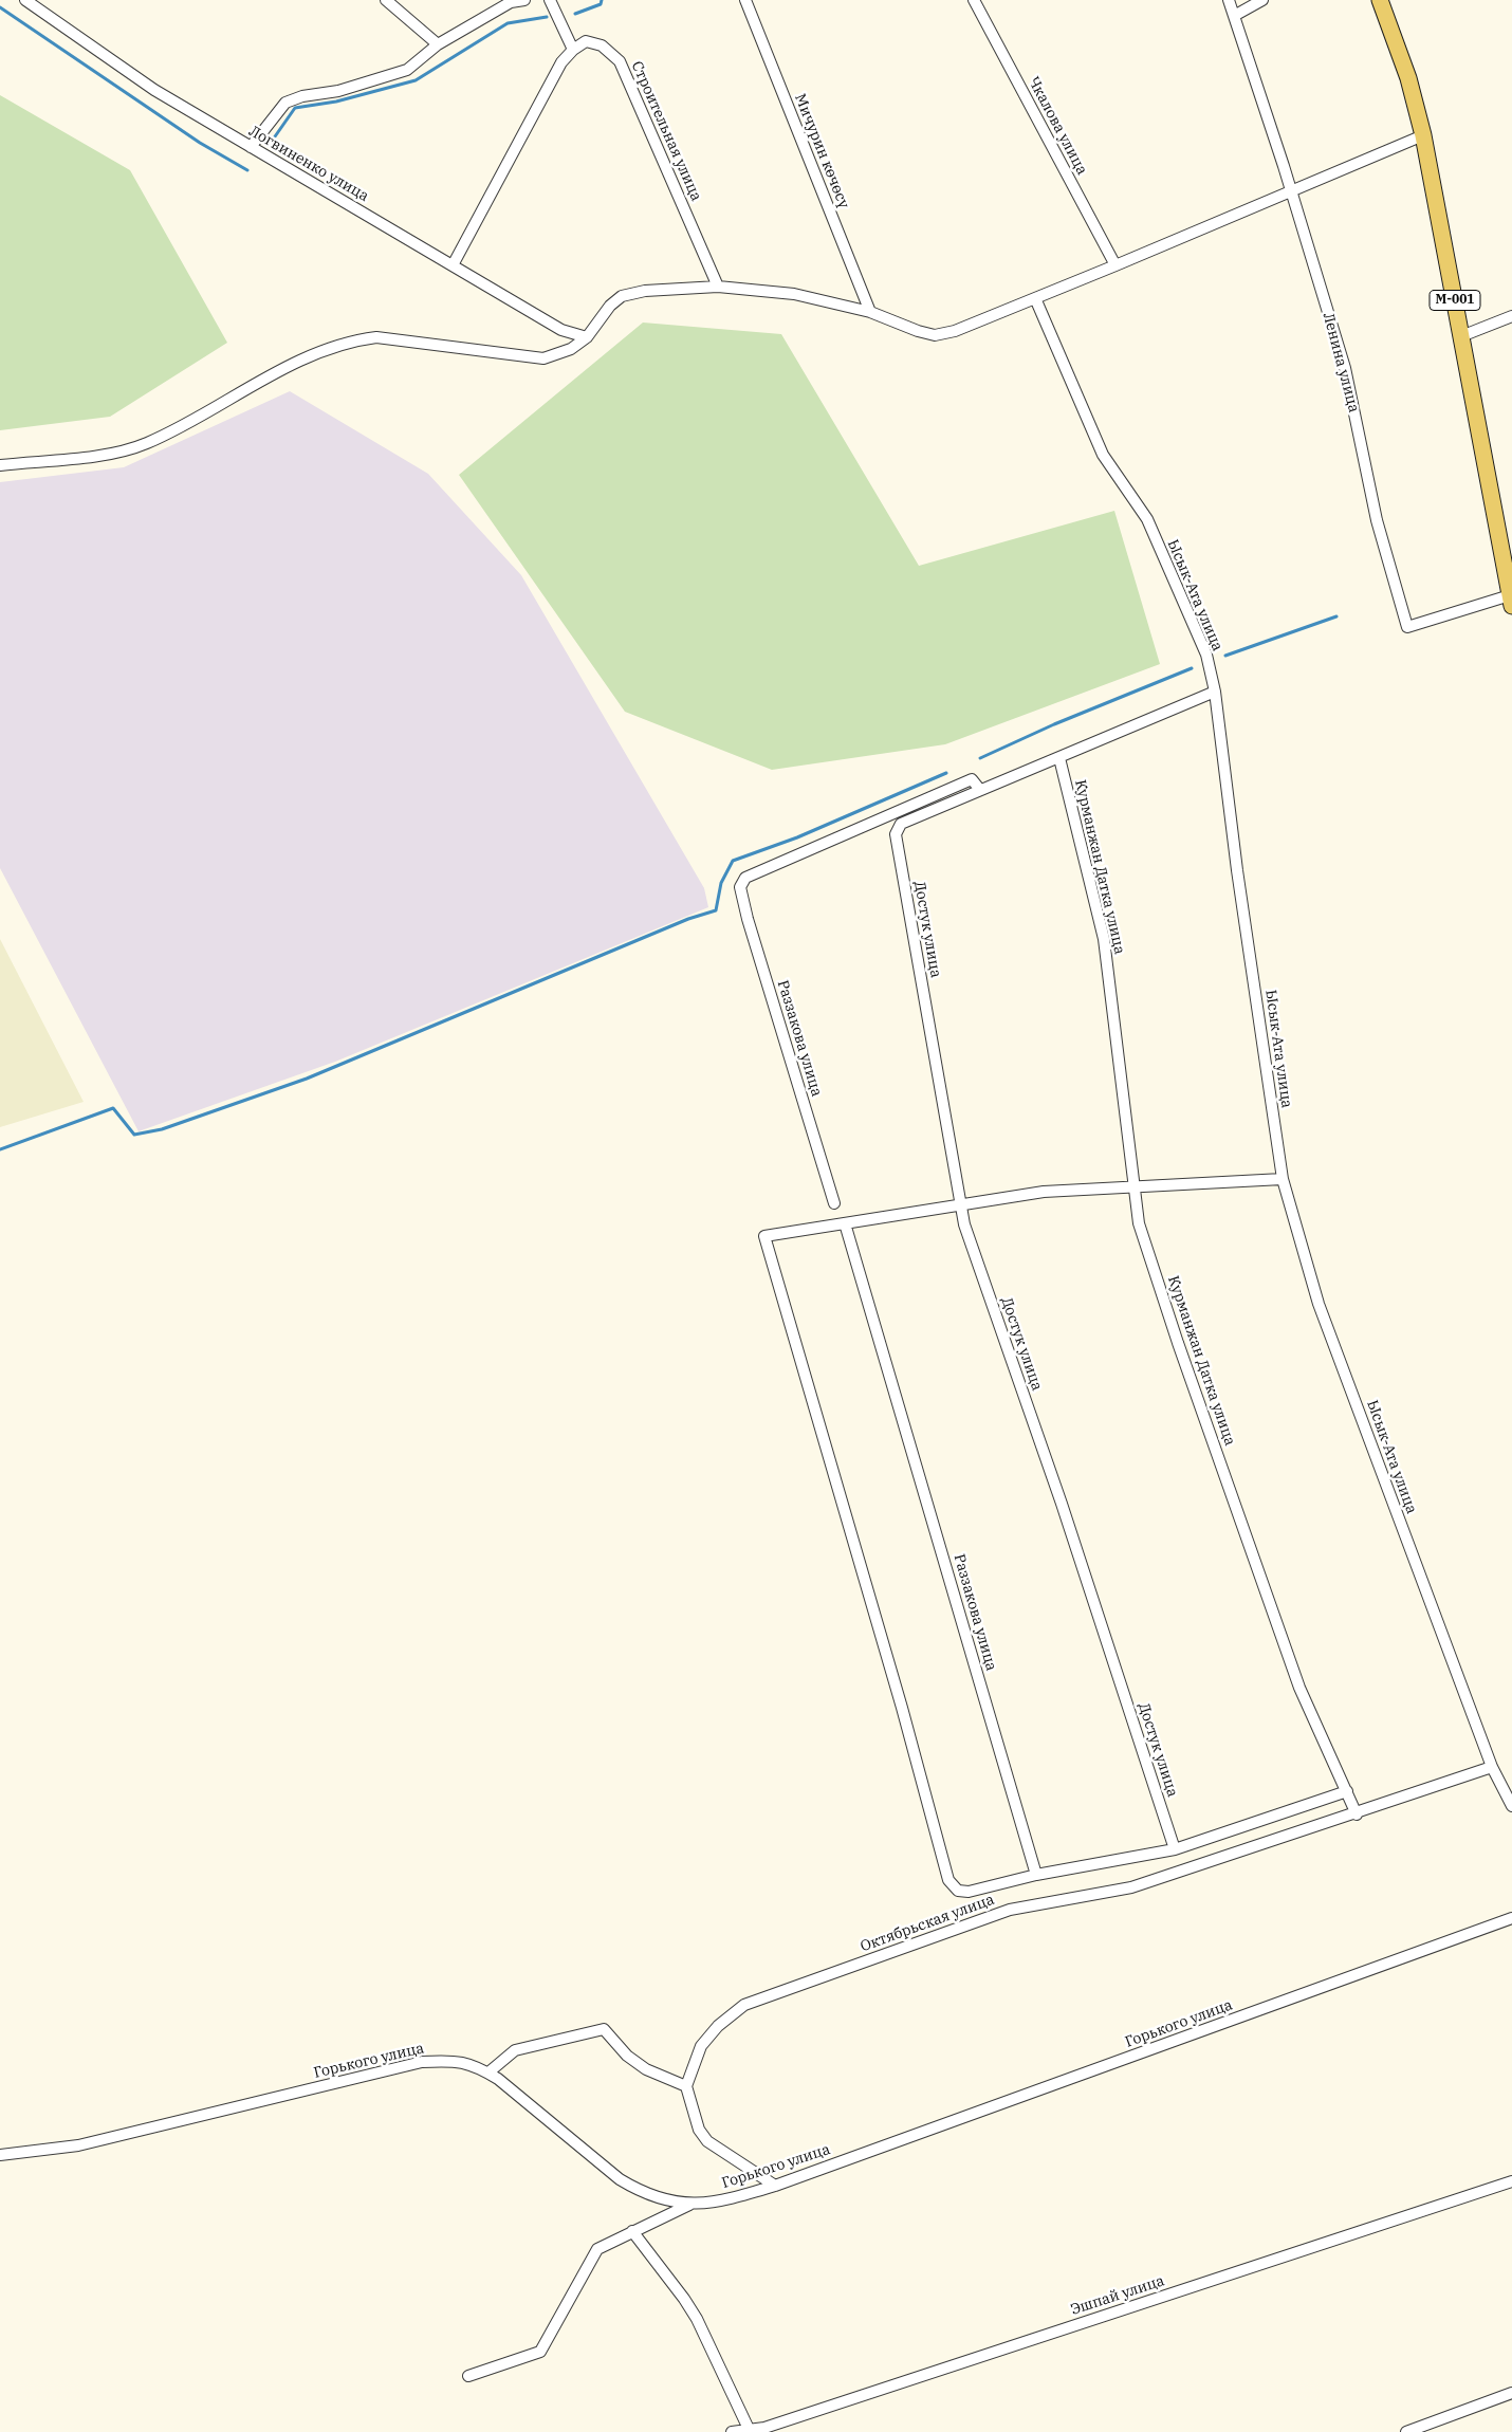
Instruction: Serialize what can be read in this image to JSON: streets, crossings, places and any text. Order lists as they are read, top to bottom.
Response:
{
  "streets": {
    "main road": ["М-001", "Ленина улица"],
    "street": [
      "Чкалова улица",
      "Строительная улица",
      "Мичурин көчөсү",
      "Логвиненко улица",
      "Ысык-Ата улица",
      "Курманжан Датка улица",
      "Достук улица",
      "Раззакова улица",
      "Октябрьская улица",
      "Горького улица",
      "Эшпай улица"
    ]
  },
  "crossings": [
    ["Курманжан Датка улица", "Октябрьская улица"],
    ["Достук улица", "Раззакова улица"]
  ]
}
